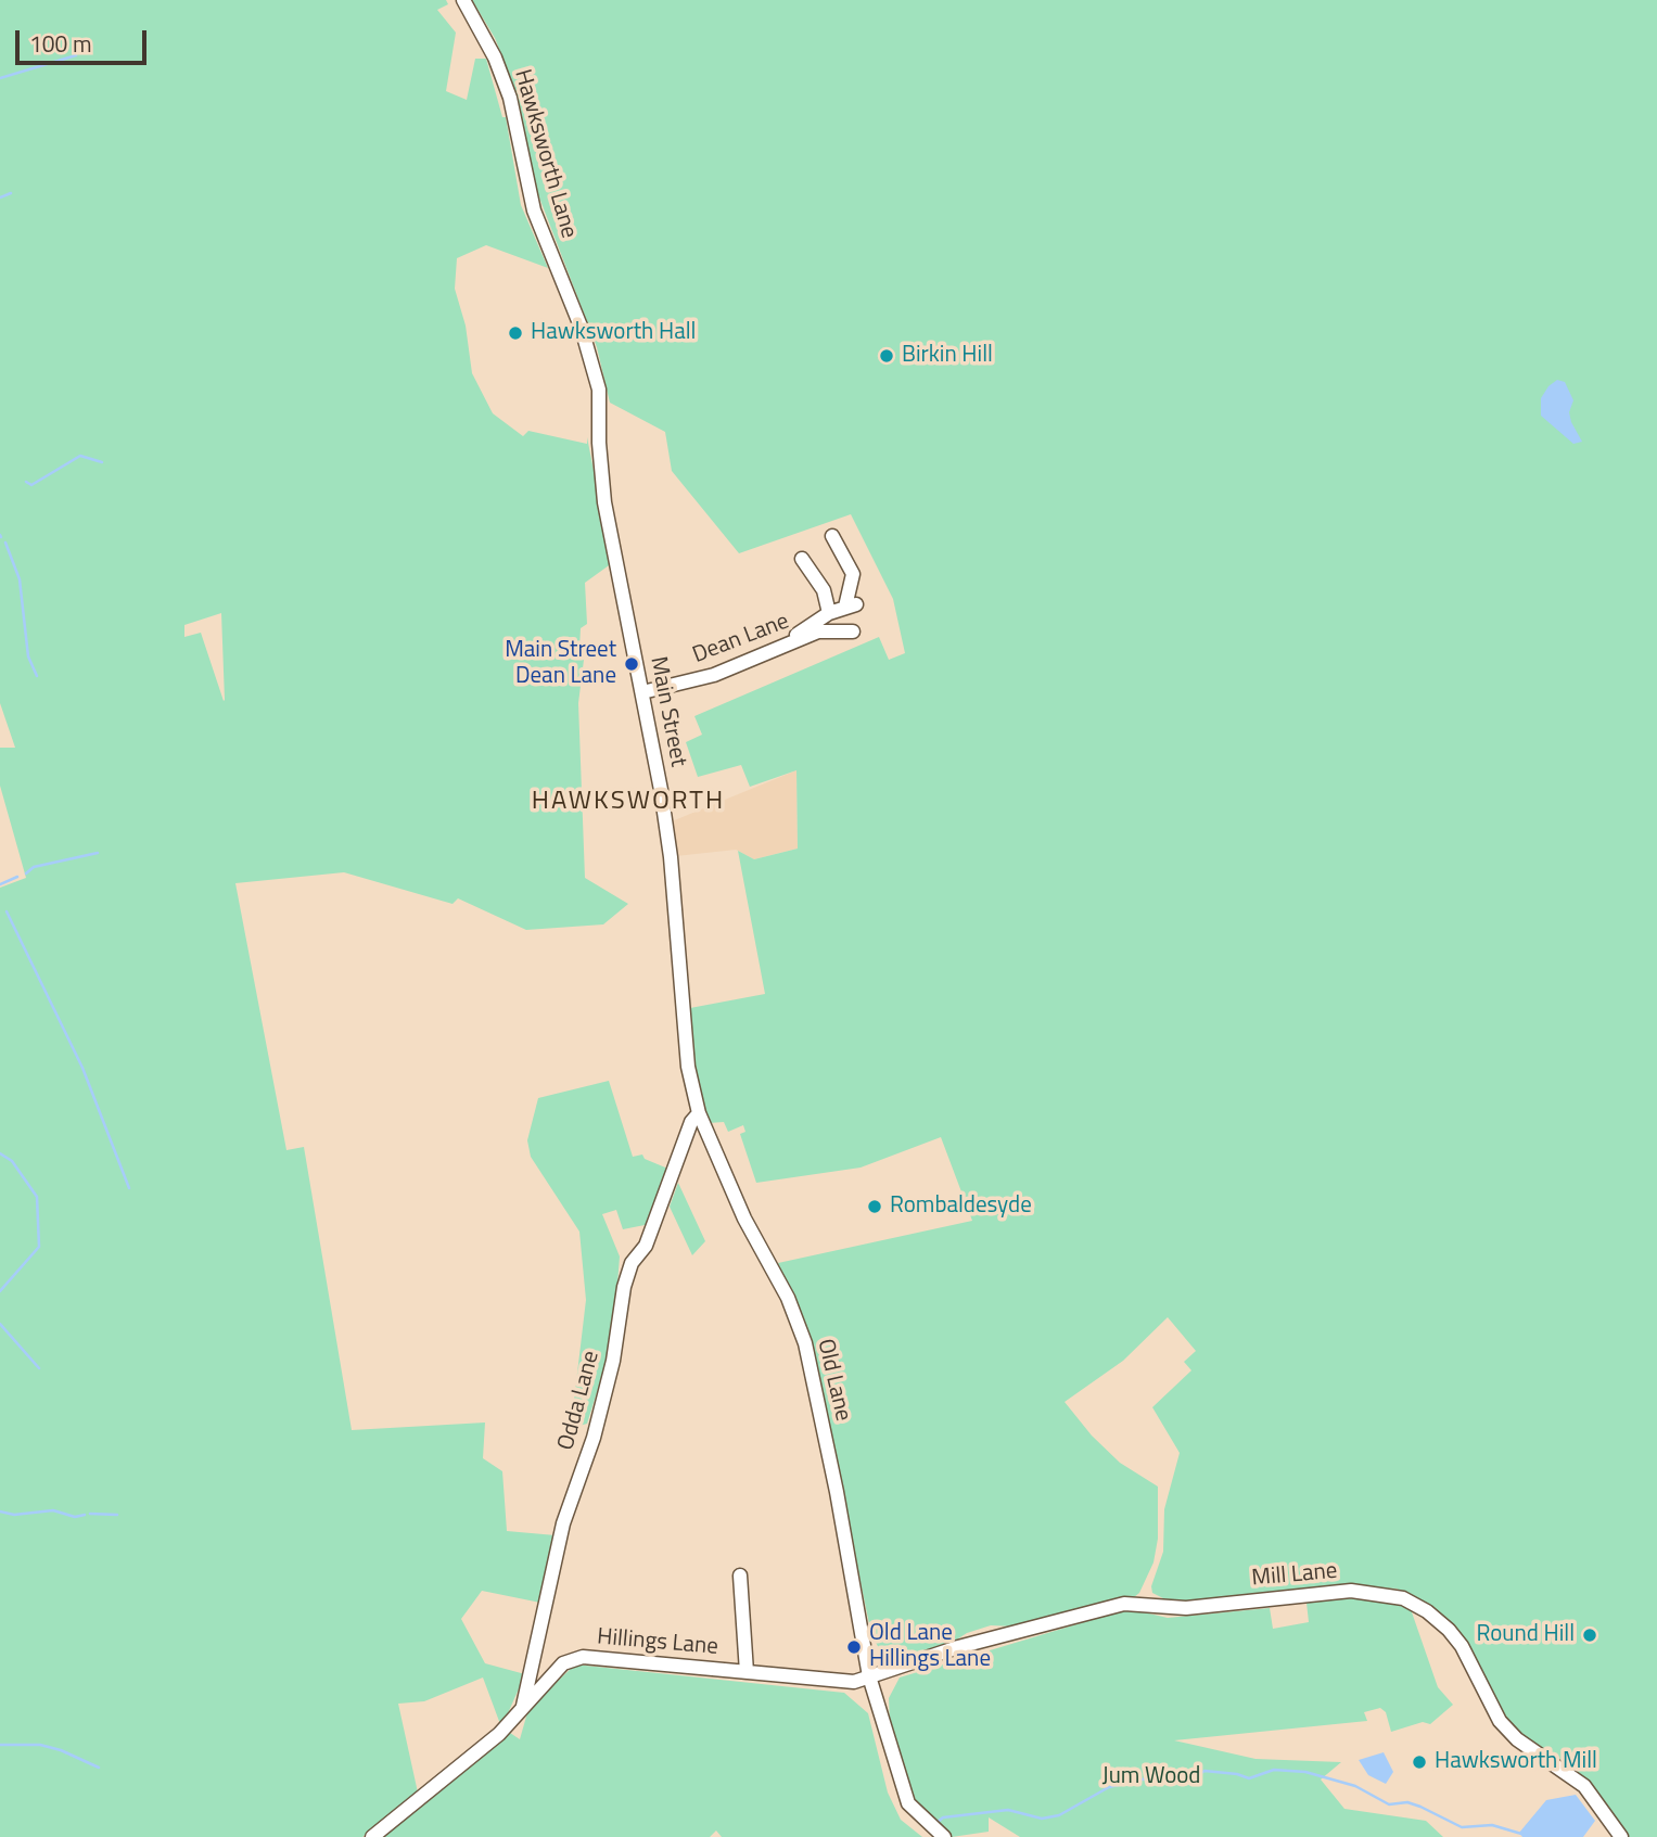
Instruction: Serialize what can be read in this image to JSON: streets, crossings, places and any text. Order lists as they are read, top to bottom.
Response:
{
  "streets": {
    "street": [
      "Hawksworth Lane",
      "Dean Lane",
      "Main Street",
      "Old Lane",
      "Odda Lane",
      "Mill Lane",
      "Hillings Lane"
    ]
  },
  "crossings": [
    ["Hawksworth Lane", "Main Street"],
    ["Dean Lane", "Main Street"],
    ["Main Street", "Old Lane"],
    ["Main Street", "Odda Lane"],
    ["Old Lane", "Odda Lane"],
    ["Old Lane", "Mill Lane"],
    ["Old Lane", "Hillings Lane"],
    ["Odda Lane", "Hillings Lane"],
    ["Mill Lane", "Hillings Lane"]
  ],
  "districts": ["HAWKSWORTH"],
  "parks": ["Jum Wood"],
  "places": [
    "Hawksworth Hall",
    "Birkin Hill",
    "Main Street Dean Lane",
    "Rombaldesyde",
    "Round Hill",
    "Old Lane Hillings Lane",
    "Hawksworth Mill"
  ],
  "scale_bar": "100 m"
}
